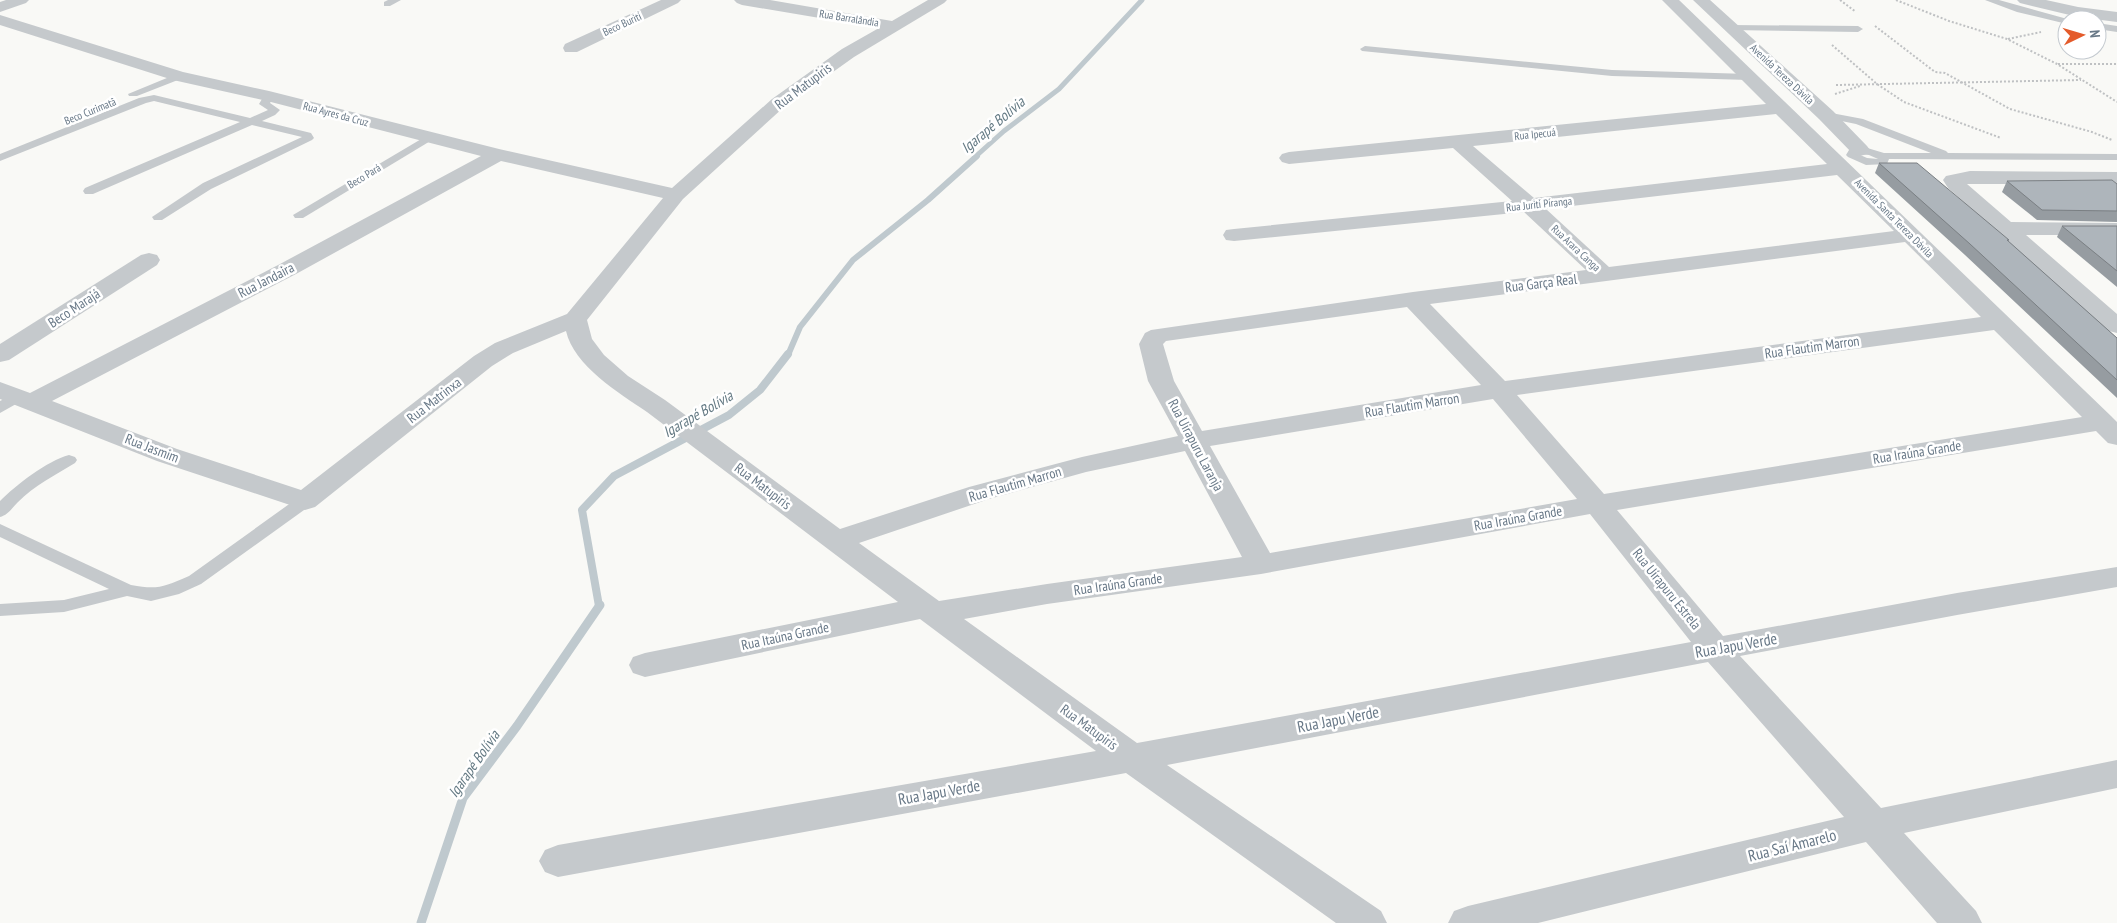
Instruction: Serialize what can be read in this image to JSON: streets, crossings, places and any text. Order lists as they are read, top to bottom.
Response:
{
  "streets": {
    "street": [
      "Rua Barralândia",
      "Beco Buriti",
      "Avenida Tereza Dávila",
      "Rua Matupiris",
      "Rua Ayres da Cruz",
      "Rua Ipecuá",
      "Rua Juriti Piranga",
      "Avenida Santa Tereza Dávila",
      "Rua Arara Canga",
      "Rua Jandaira",
      "Rua Garça Real",
      "Beco Marajá",
      "Rua Flautim Marron",
      "Rua Matrinxa",
      "Rua Uirapuru Laranja",
      "Rua Jasmim",
      "Rua Iraúna Grande",
      "Rua Uirapuru Estrela",
      "Rua Itaúna Grande",
      "Rua Japu Verde",
      "Rua Saí Amarelo"
    ],
    "lane": ["Beco Curimatã", "Beco Pará"]
  },
  "crossings": [
    ["Rua Barralândia", "Rua Matupiris"],
    ["Rua Matupiris", "Rua Ayres da Cruz"],
    ["Rua Matupiris", "Rua Flautim Marron"],
    ["Rua Matupiris", "Rua Matrinxa"],
    ["Rua Matupiris", "Rua Iraúna Grande"],
    ["Rua Matupiris", "Rua Itaúna Grande"],
    ["Rua Matupiris", "Rua Japu Verde"],
    ["Beco Curimatã", "Rua Ayres da Cruz"],
    ["Rua Ayres da Cruz", "Beco Pará"],
    ["Rua Ayres da Cruz", "Rua Jandaira"],
    ["Rua Ipecuá", "Avenida Santa Tereza Dávila"],
    ["Rua Ipecuá", "Rua Arara Canga"],
    ["Rua Juriti Piranga", "Avenida Santa Tereza Dávila"],
    ["Rua Juriti Piranga", "Rua Arara Canga"],
    ["Avenida Santa Tereza Dávila", "Rua Garça Real"],
    ["Avenida Santa Tereza Dávila", "Rua Flautim Marron"],
    ["Avenida Santa Tereza Dávila", "Rua Iraúna Grande"],
    ["Rua Arara Canga", "Rua Garça Real"],
    ["Rua Jandaira", "Rua Jasmim"],
    ["Rua Garça Real", "Rua Uirapuru Laranja"],
    ["Rua Garça Real", "Rua Uirapuru Estrela"],
    ["Rua Flautim Marron", "Rua Uirapuru Laranja"],
    ["Rua Flautim Marron", "Rua Uirapuru Estrela"],
    ["Rua Matrinxa", "Rua Jasmim"],
    ["Rua Uirapuru Laranja", "Rua Iraúna Grande"],
    ["Rua Iraúna Grande", "Rua Uirapuru Estrela"],
    ["Rua Iraúna Grande", "Rua Itaúna Grande"],
    ["Rua Uirapuru Estrela", "Rua Japu Verde"],
    ["Rua Uirapuru Estrela", "Rua Saí Amarelo"]
  ],
  "water": ["Igarapé Bolívia"],
  "north": "right"
}
